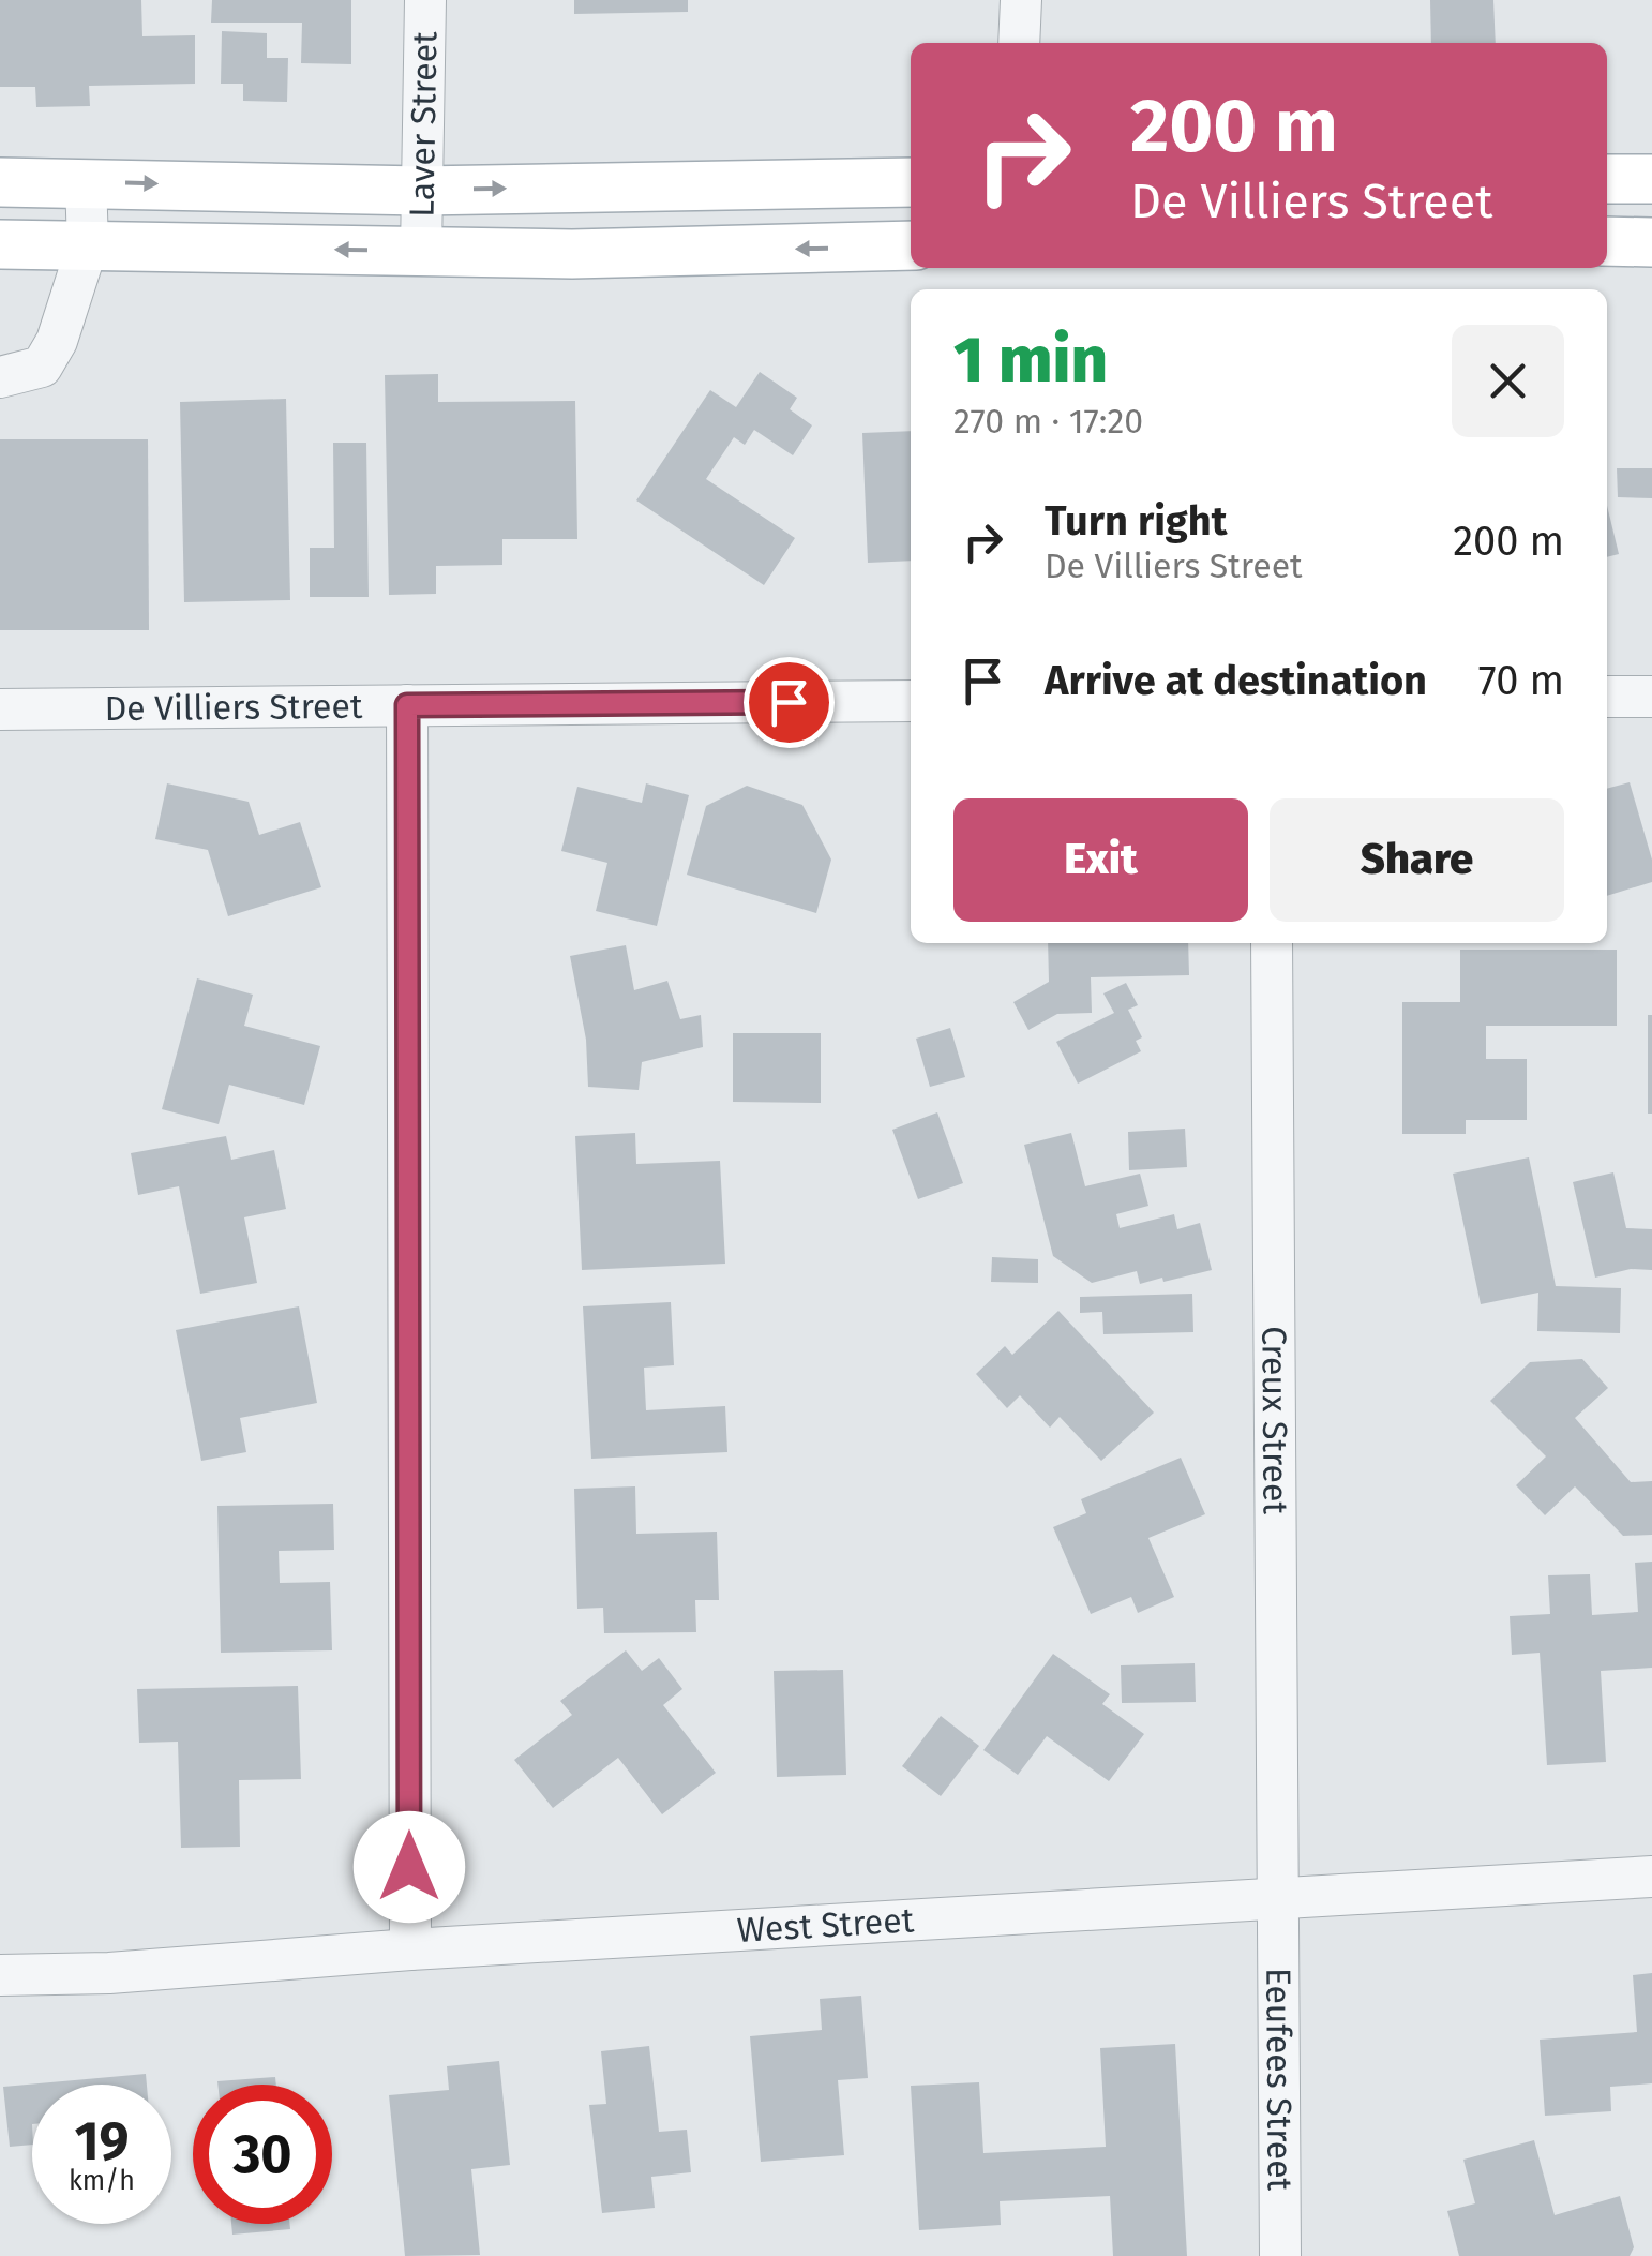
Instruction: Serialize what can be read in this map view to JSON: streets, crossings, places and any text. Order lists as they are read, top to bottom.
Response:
{
  "streets": {
    "street": [
      "Laver Street",
      "De Villiers Street",
      "Creux Street",
      "West Street",
      "Eeufees Street"
    ]
  },
  "crossings": [
    ["Creux Street", "West Street"],
    ["Creux Street", "Eeufees Street"],
    ["West Street", "Eeufees Street"]
  ],
  "page": {
    "turn": ["200 m", "De Villiers Street"],
    "heading": ["1 min", "270 m · 17:20"],
    "list": [
      {
        "name": "Turn right",
        "note": "De Villiers Street",
        "value": "200 m"
      },
      {
        "name": "Arrive at destination",
        "value": "70 m"
      }
    ],
    "buttons": ["Exit", "Share"],
    "speed": "19 km/h",
    "limit": "30"
  }
}
